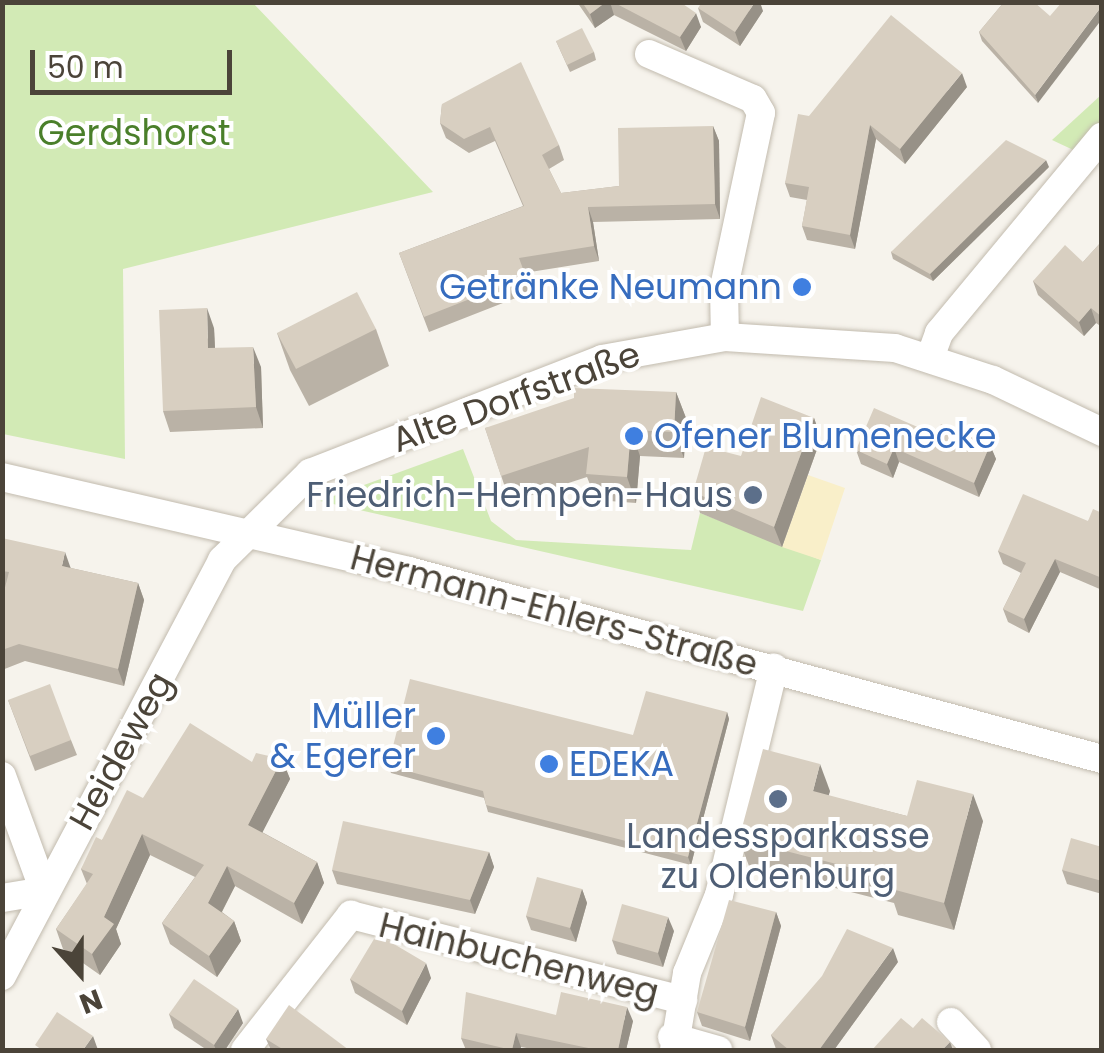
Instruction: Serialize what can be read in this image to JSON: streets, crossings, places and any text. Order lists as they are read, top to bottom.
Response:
{
  "streets": {
    "street": [
      "Alte Dorfstraße",
      "Hermann-Ehlers-Straße",
      "Heideweg",
      "Hainbuchenweg"
    ]
  },
  "crossings": [
    ["Alte Dorfstraße", "Hermann-Ehlers-Straße"],
    ["Alte Dorfstraße", "Heideweg"],
    ["Hermann-Ehlers-Straße", "Heideweg"],
    ["Hermann-Ehlers-Straße", "Hainbuchenweg"]
  ],
  "parks": ["Gerdshorst"],
  "places": [
    "Getränke Neumann",
    "Ofener Blumenecke",
    "Friedrich-Hempen-Haus",
    "Müller & Egerer",
    "EDEKA",
    "Landessparkasse zu Oldenburg"
  ],
  "scale_bar": "50 m",
  "north": "bottom"
}
